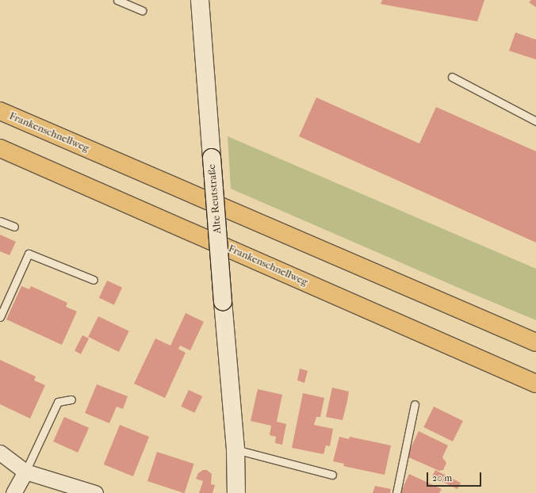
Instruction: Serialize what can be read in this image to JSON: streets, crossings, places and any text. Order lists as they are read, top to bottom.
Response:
{
  "streets": {
    "highway": ["Frankenschnellweg"],
    "main road": ["Alte Reutstraße"]
  },
  "scale_bar": "20 m"
}
